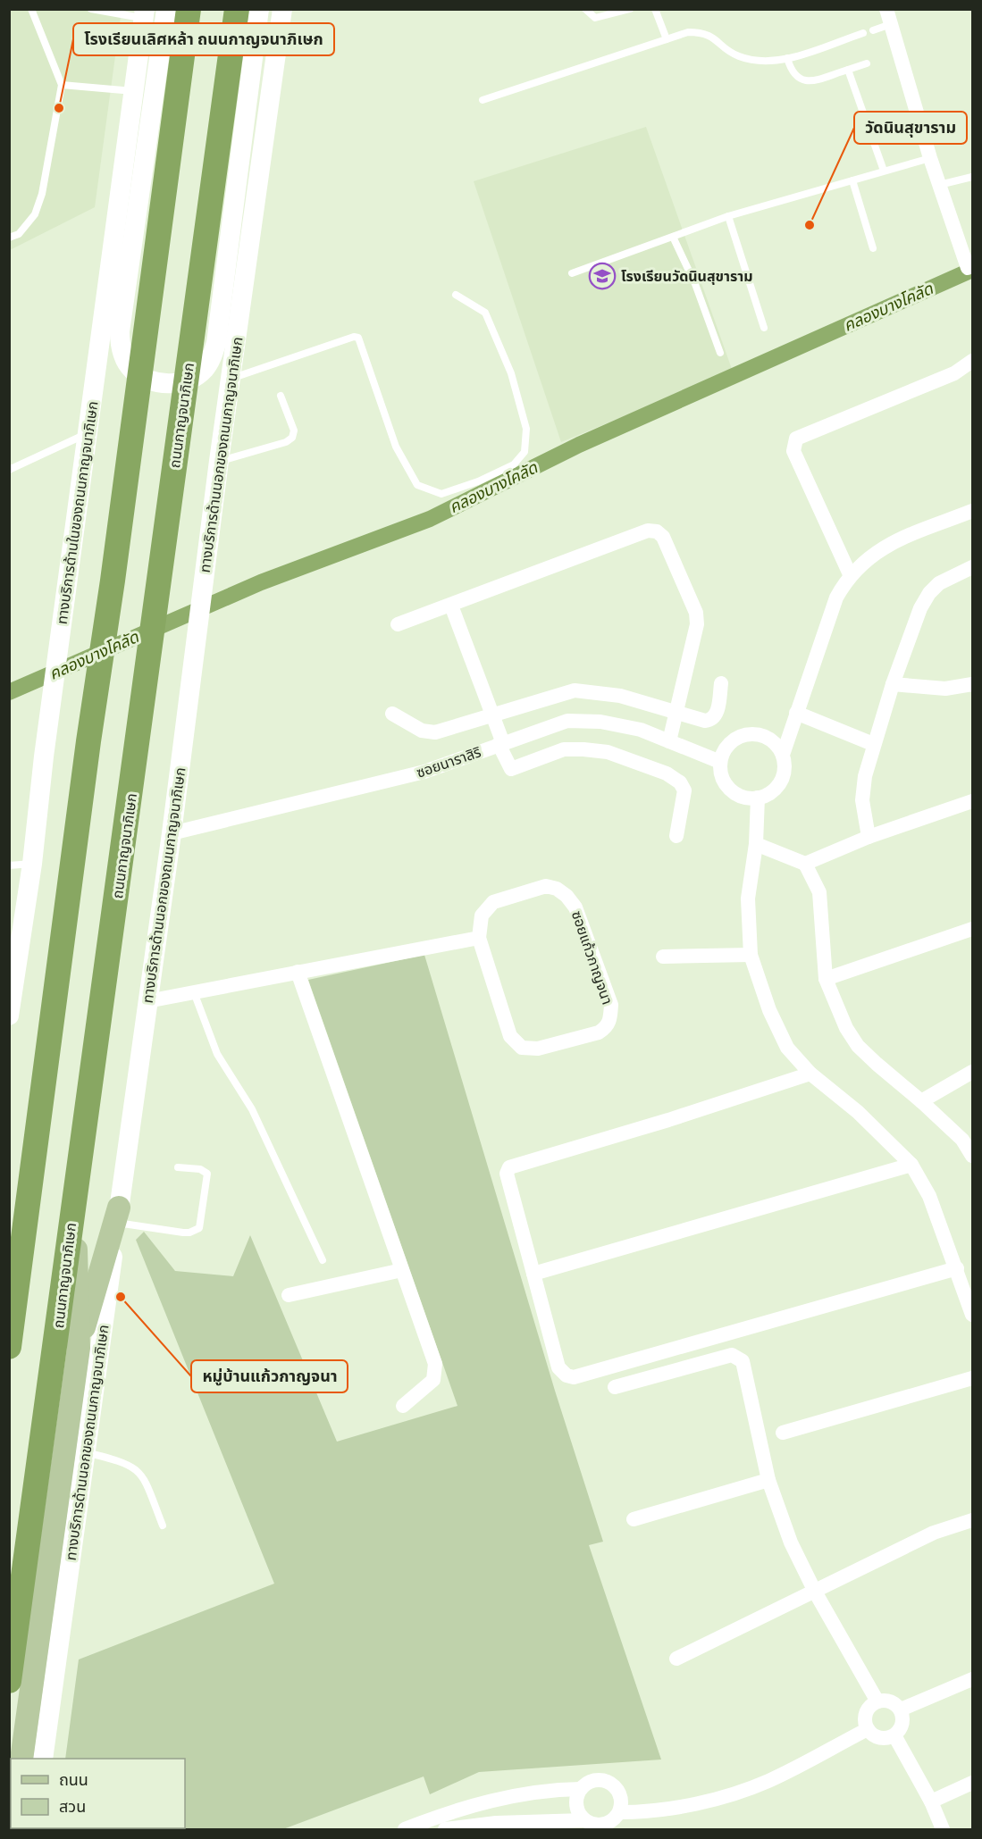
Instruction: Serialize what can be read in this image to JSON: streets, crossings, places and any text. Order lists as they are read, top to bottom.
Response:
{
  "streets": {
    "highway": ["ถนนกาญจนาภิเษก"],
    "main road": ["ทางบริการด้านนอกของถนนกาญจนาภิเษก", "ทางบริการด้านในของถนนกาญจนาภิเษก"],
    "street": ["ซอยนาราสิริ", "ซอยแก้วกาญจนา"]
  },
  "crossings": [
    ["ทางบริการด้านนอกของถนนกาญจนาภิเษก", "ซอยนาราสิริ"]
  ],
  "water": ["คลองบางโคลัด"],
  "places": {
    "other": ["โรงเรียนเลิศหล้า ถนนกาญจนาภิเษก", "วัดนินสุขาราม", "หมู่บ้านแก้วกาญจนา"],
    "school or university": ["โรงเรียนวัดนินสุขาราม"]
  },
  "legend": ["ถนน", "สวน"]
}
